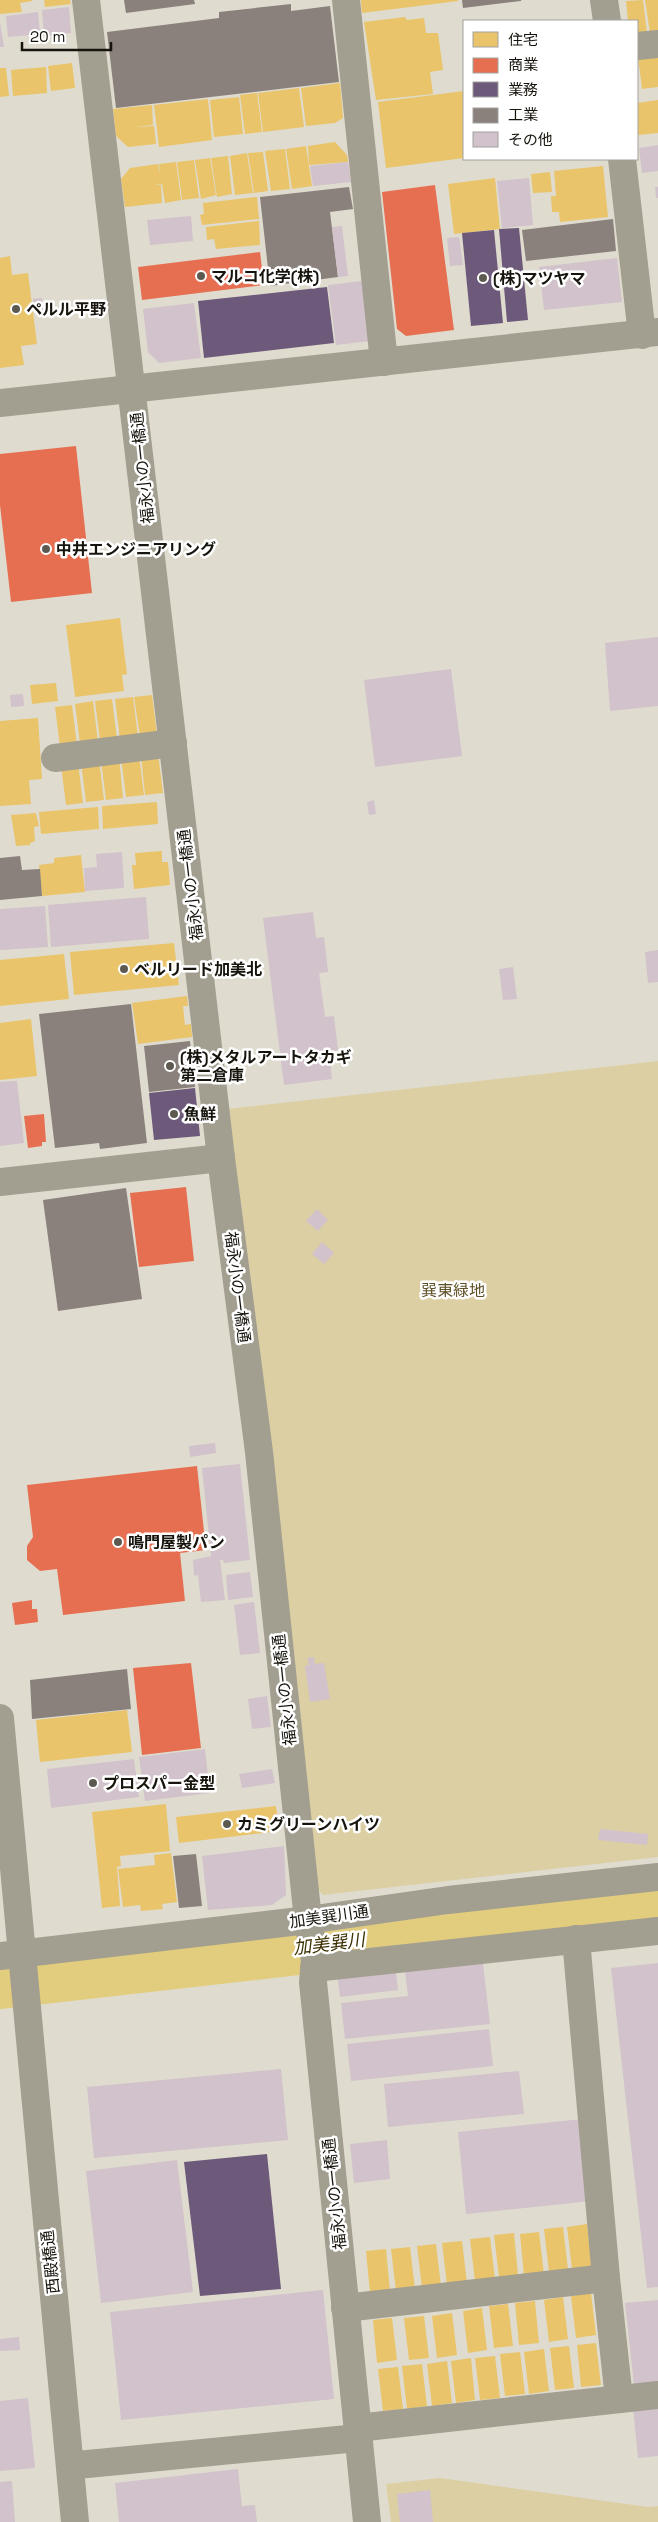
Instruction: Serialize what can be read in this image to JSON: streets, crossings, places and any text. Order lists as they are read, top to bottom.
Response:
{
  "streets": {
    "street": ["福永小の一橋通", "加美巽川通", "西殿橋通"]
  },
  "crossings": [
    ["福永小の一橋通", "加美巽川通"],
    ["加美巽川通", "西殿橋通"]
  ],
  "water": ["加美巽川"],
  "parks": ["巽東緑地"],
  "places": [
    "マルコ化学(株)",
    "(株)マツヤマ",
    "ペルル平野",
    "中井エンジニアリング",
    "ベルリード加美北",
    "(株)メタルアートタカギ 第二倉庫",
    "魚鮮",
    "鳴門屋製パン",
    "プロスパー金型",
    "カミグリーンハイツ"
  ],
  "legend": [
    "住宅",
    "商業",
    "業務",
    "工業",
    "その他"
  ],
  "scale_bar": "20 m"
}
